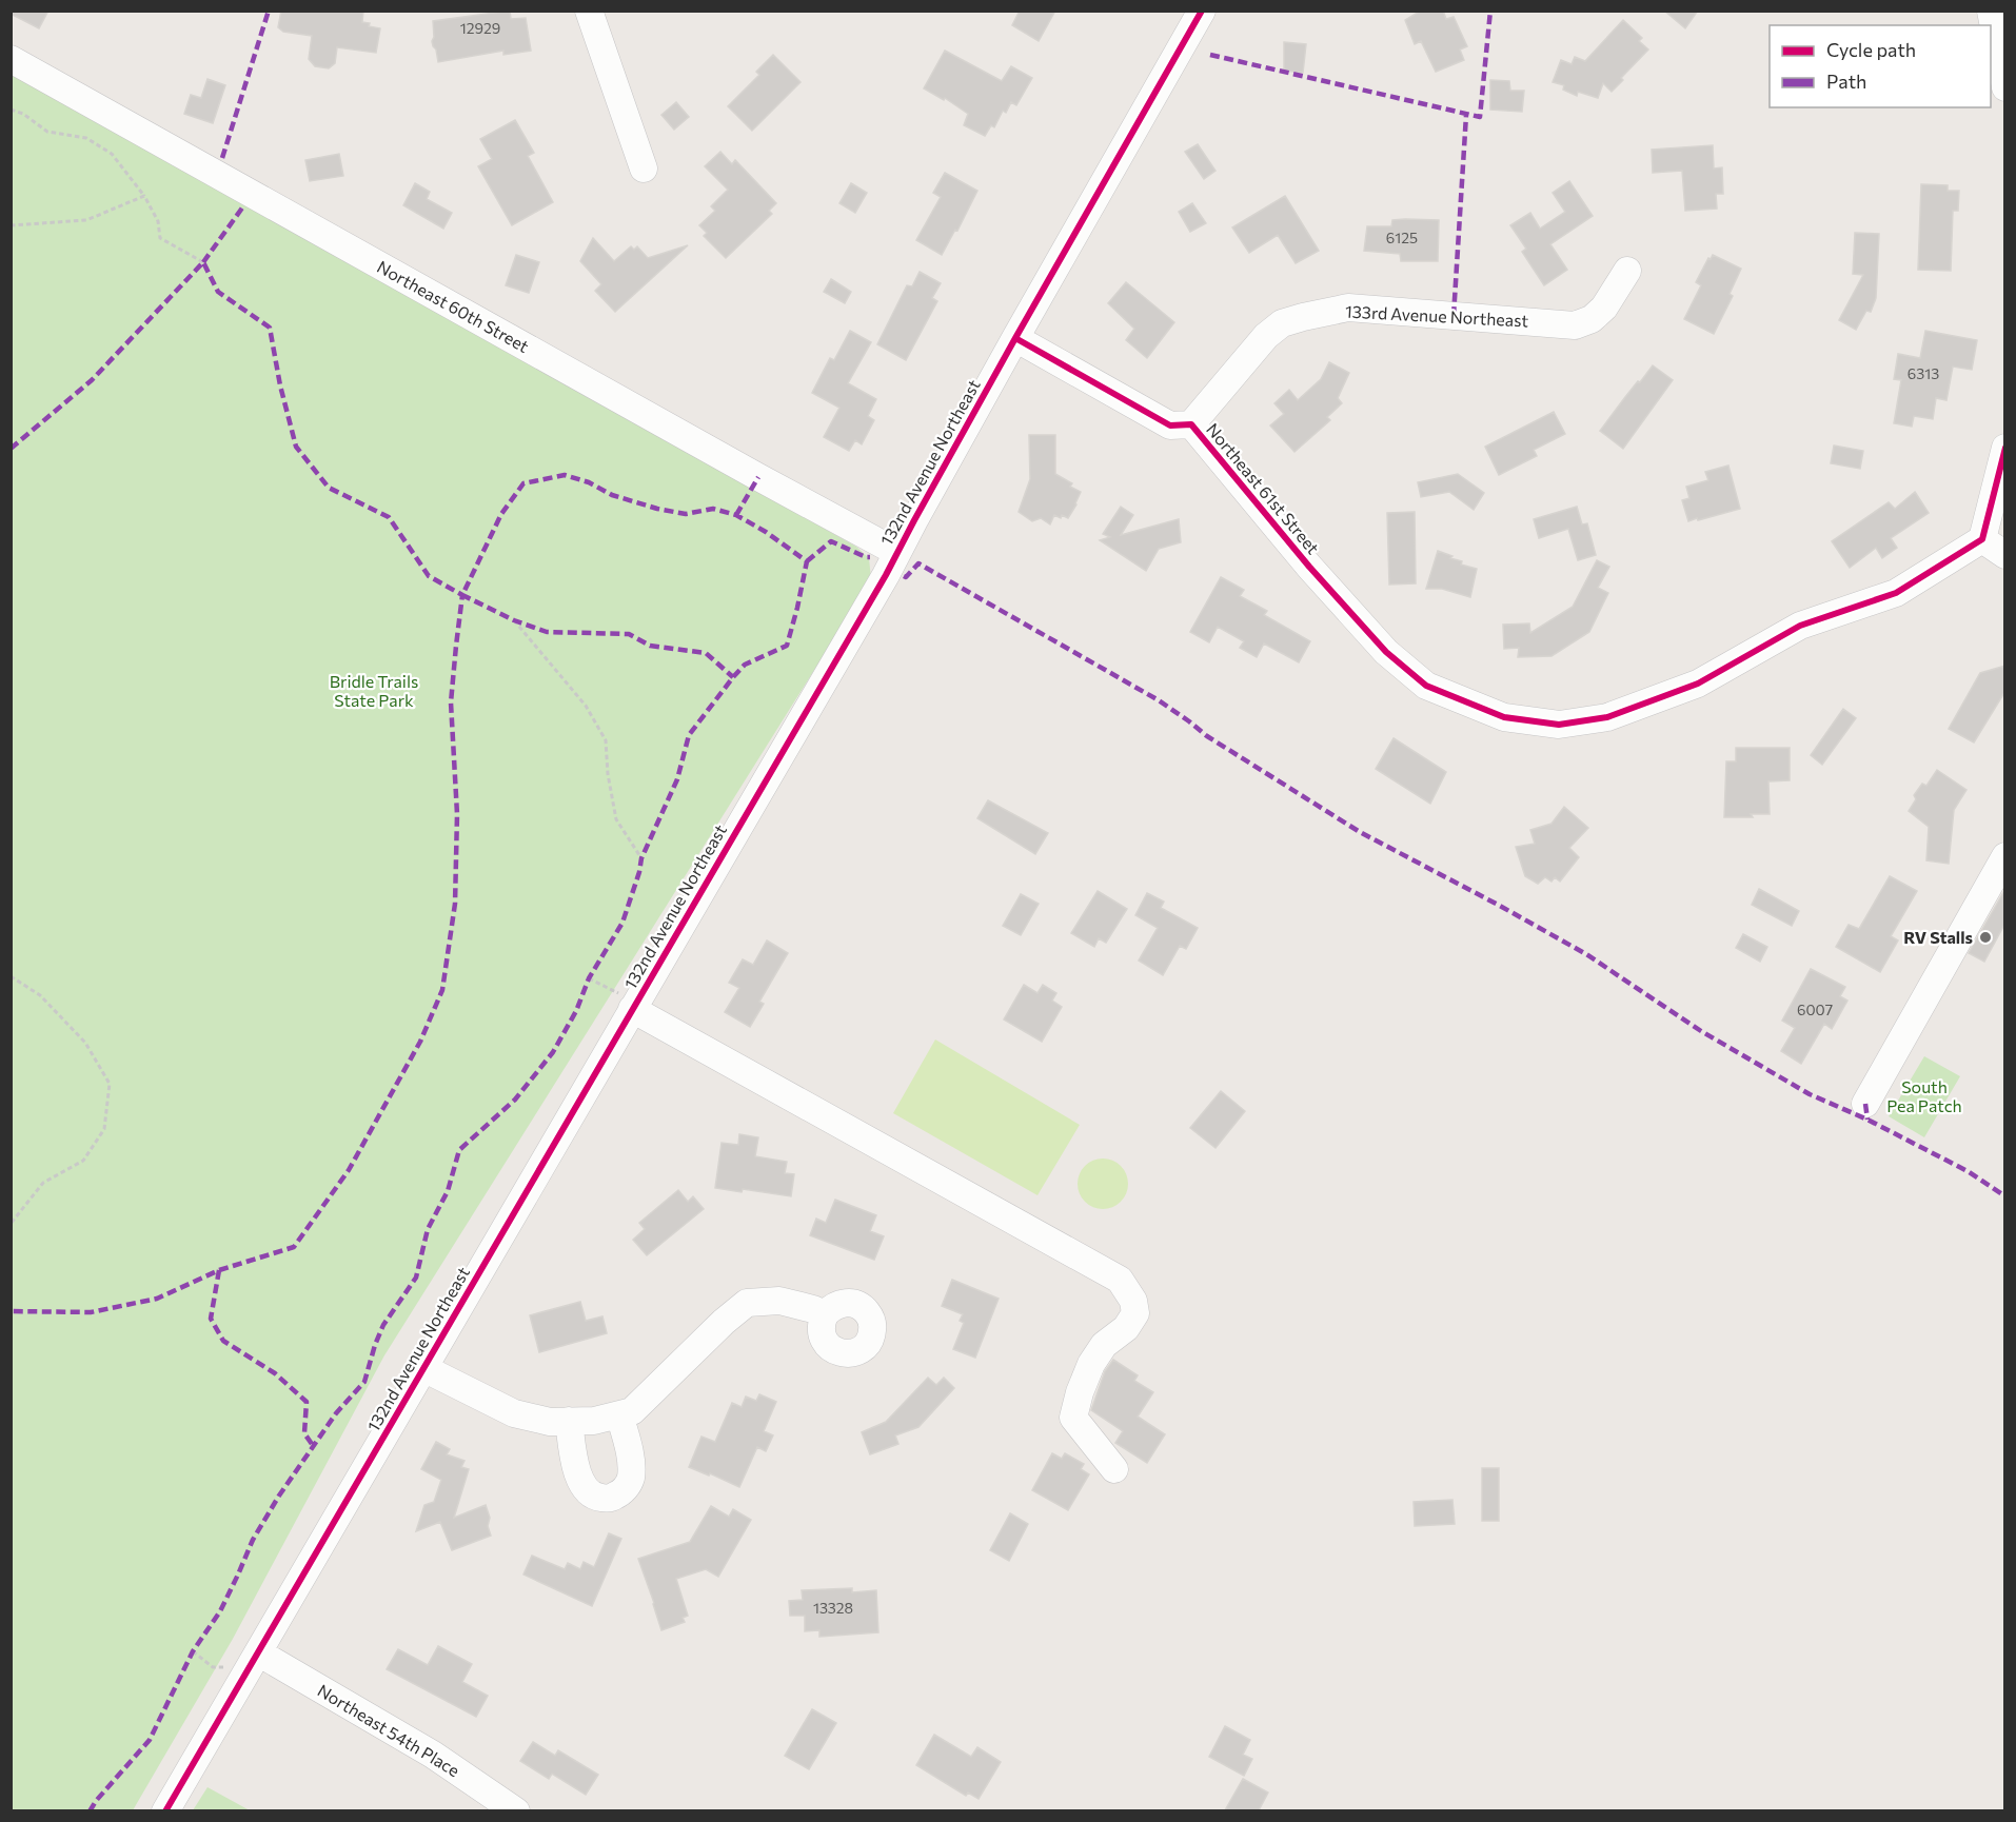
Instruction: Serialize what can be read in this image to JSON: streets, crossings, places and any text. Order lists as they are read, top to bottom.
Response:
{
  "streets": {
    "street": [
      "Northeast 60th Street",
      "133rd Avenue Northeast",
      "132nd Avenue Northeast",
      "Northeast 61st Street",
      "Northeast 54th Place"
    ]
  },
  "crossings": [
    ["Northeast 60th Street", "132nd Avenue Northeast"],
    ["133rd Avenue Northeast", "Northeast 61st Street"],
    ["132nd Avenue Northeast", "Northeast 61st Street"],
    ["132nd Avenue Northeast", "Northeast 54th Place"]
  ],
  "parks": ["Bridle Trails State Park", "South Pea Patch"],
  "places": ["RV Stalls"],
  "house_numbers": [
    "12929",
    "6125",
    "6313",
    "6007",
    "13328"
  ],
  "legend": ["Cycle path", "Path"]
}
